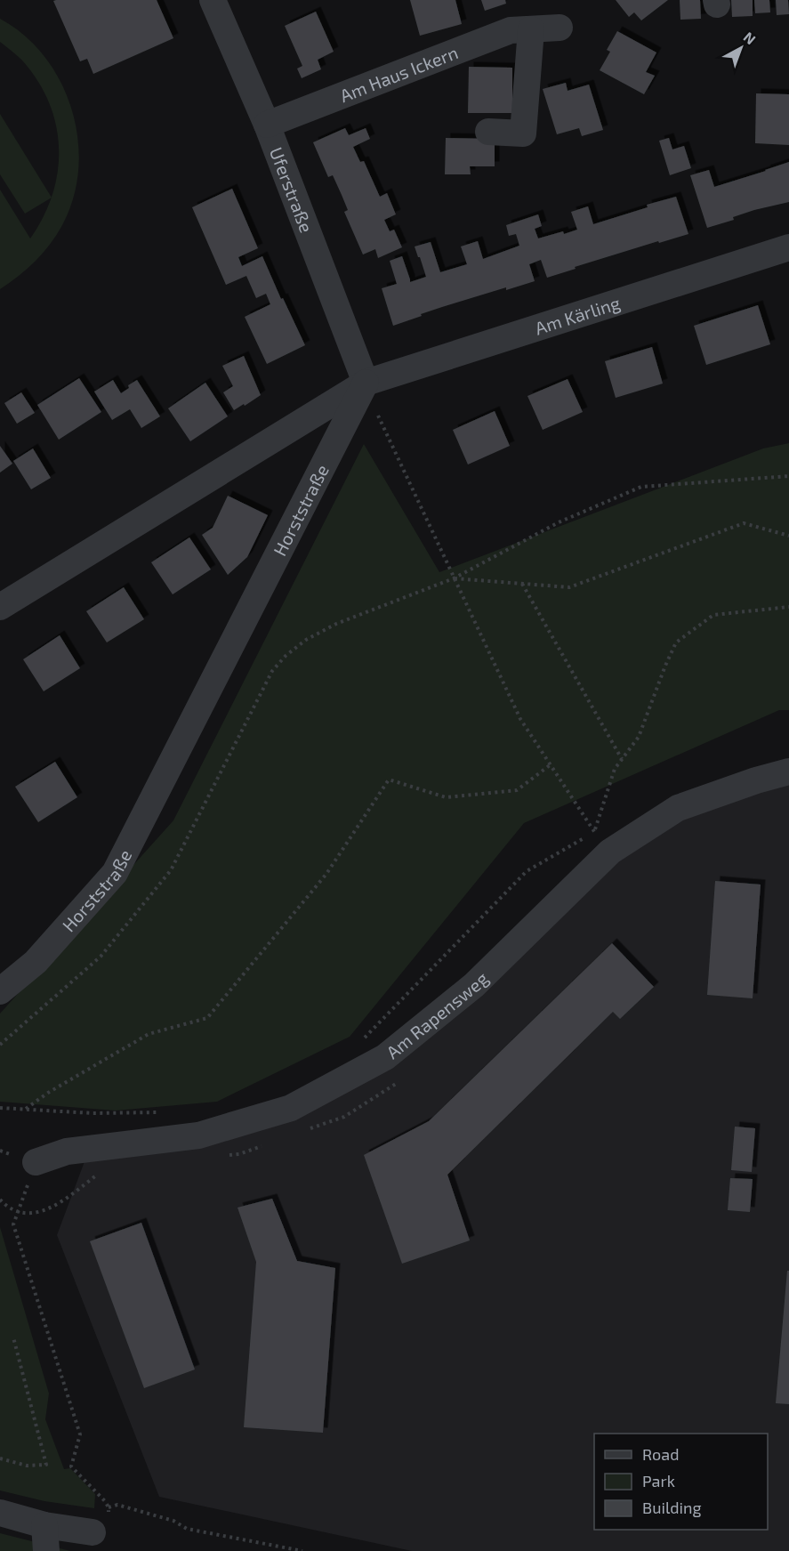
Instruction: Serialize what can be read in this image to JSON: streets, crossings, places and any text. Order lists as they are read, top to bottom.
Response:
{
  "streets": {
    "street": [
      "Am Haus Ickern",
      "Uferstraße",
      "Am Kärling",
      "Horststraße",
      "Am Rapensweg"
    ]
  },
  "crossings": [
    ["Am Haus Ickern", "Uferstraße"],
    ["Uferstraße", "Am Kärling"],
    ["Uferstraße", "Horststraße"],
    ["Am Kärling", "Horststraße"]
  ],
  "legend": ["Road", "Park", "Building"],
  "north": "top right"
}
